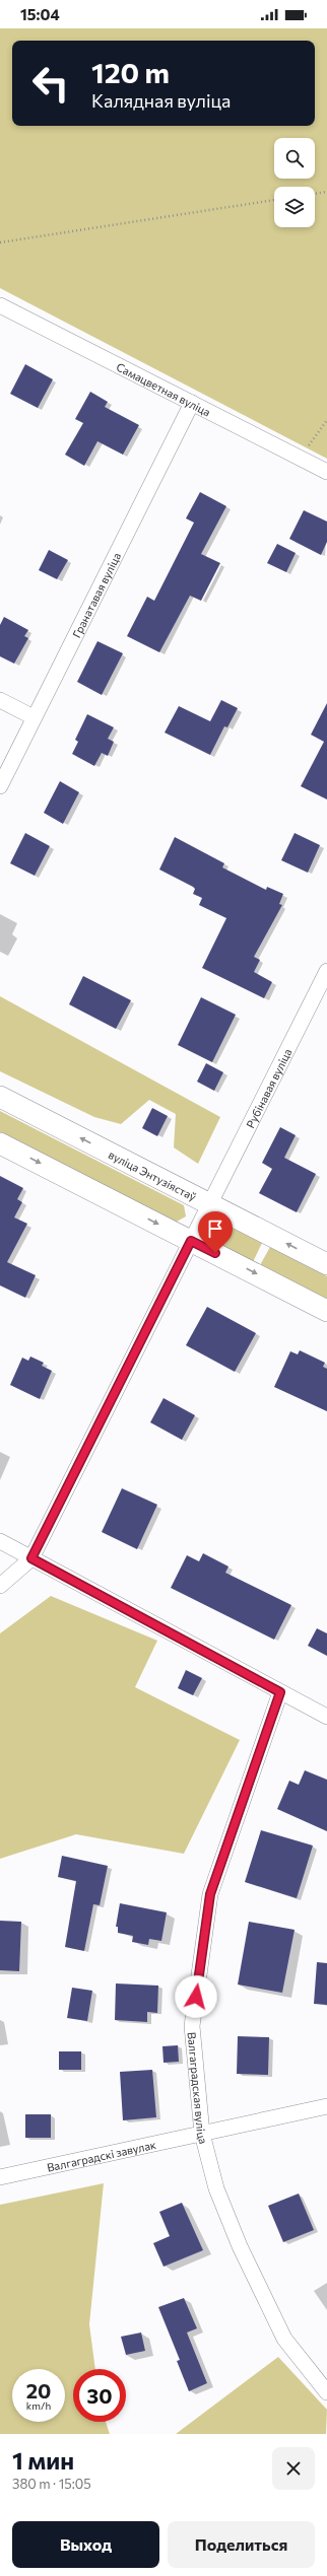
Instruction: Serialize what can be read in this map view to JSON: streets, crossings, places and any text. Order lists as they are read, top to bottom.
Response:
{
  "streets": {
    "street": [
      "Самацветная вуліца",
      "Гранатавая вуліца",
      "Рубінавая вуліца",
      "вуліца Энтузіястаў",
      "Валгаградская вуліца",
      "Валгаградскі завулак"
    ]
  },
  "crossings": [
    ["Самацветная вуліца", "Гранатавая вуліца"],
    ["Рубінавая вуліца", "вуліца Энтузіястаў"],
    ["Валгаградская вуліца", "Валгаградскі завулак"]
  ],
  "page": {
    "status": "15:04",
    "turn": ["120 m", "Калядная вуліца"],
    "speed": "20 km/h",
    "limit": "30",
    "heading": ["1 мин", "380 m · 15:05"],
    "buttons": ["Выход", "Поделиться"]
  }
}
